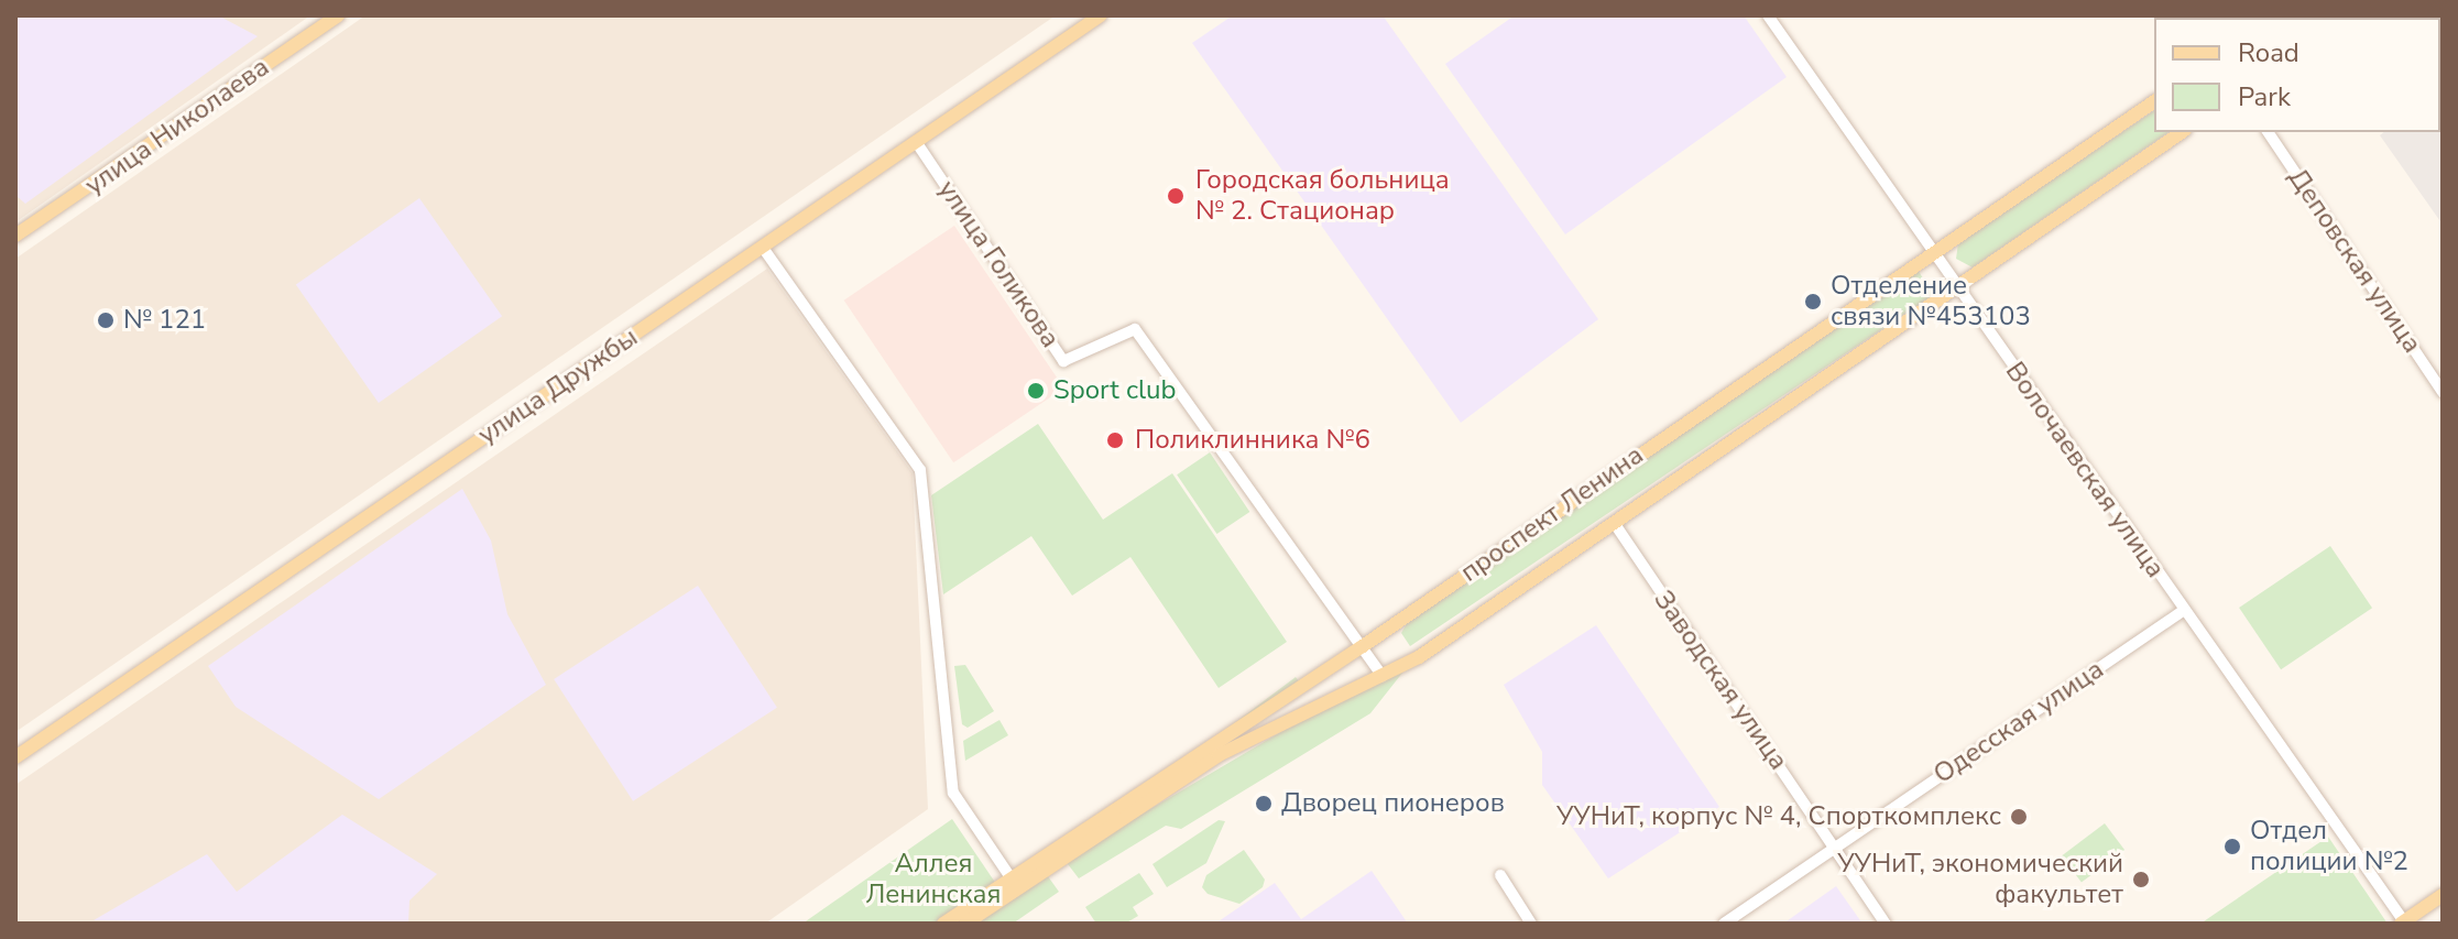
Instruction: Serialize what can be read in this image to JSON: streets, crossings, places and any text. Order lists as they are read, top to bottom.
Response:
{
  "streets": {
    "main road": ["улица Николаева", "улица Дружбы", "проспект Ленина"],
    "street": [
      "Деповская улица",
      "улица Голикова",
      "Волочаевская улица",
      "Заводская улица",
      "Одесская улица"
    ]
  },
  "crossings": [
    ["улица Голикова", "улица Дружбы"],
    ["улица Голикова", "проспект Ленина"],
    ["Волочаевская улица", "проспект Ленина"],
    ["Волочаевская улица", "Одесская улица"],
    ["проспект Ленина", "Заводская улица"],
    ["Заводская улица", "Одесская улица"]
  ],
  "parks": ["Аллея Ленинская"],
  "places": [
    "Городская больница № 2. Стационар",
    "Отделение связи №453103",
    "№ 121",
    "Sport club",
    "Поликлинника №6",
    "Дворец пионеров",
    "УУНиТ, корпус № 4, Спорткомплекс",
    "Отдел полиции №2",
    "УУНиТ, экономический факультет"
  ],
  "legend": ["Road", "Park"]
}
